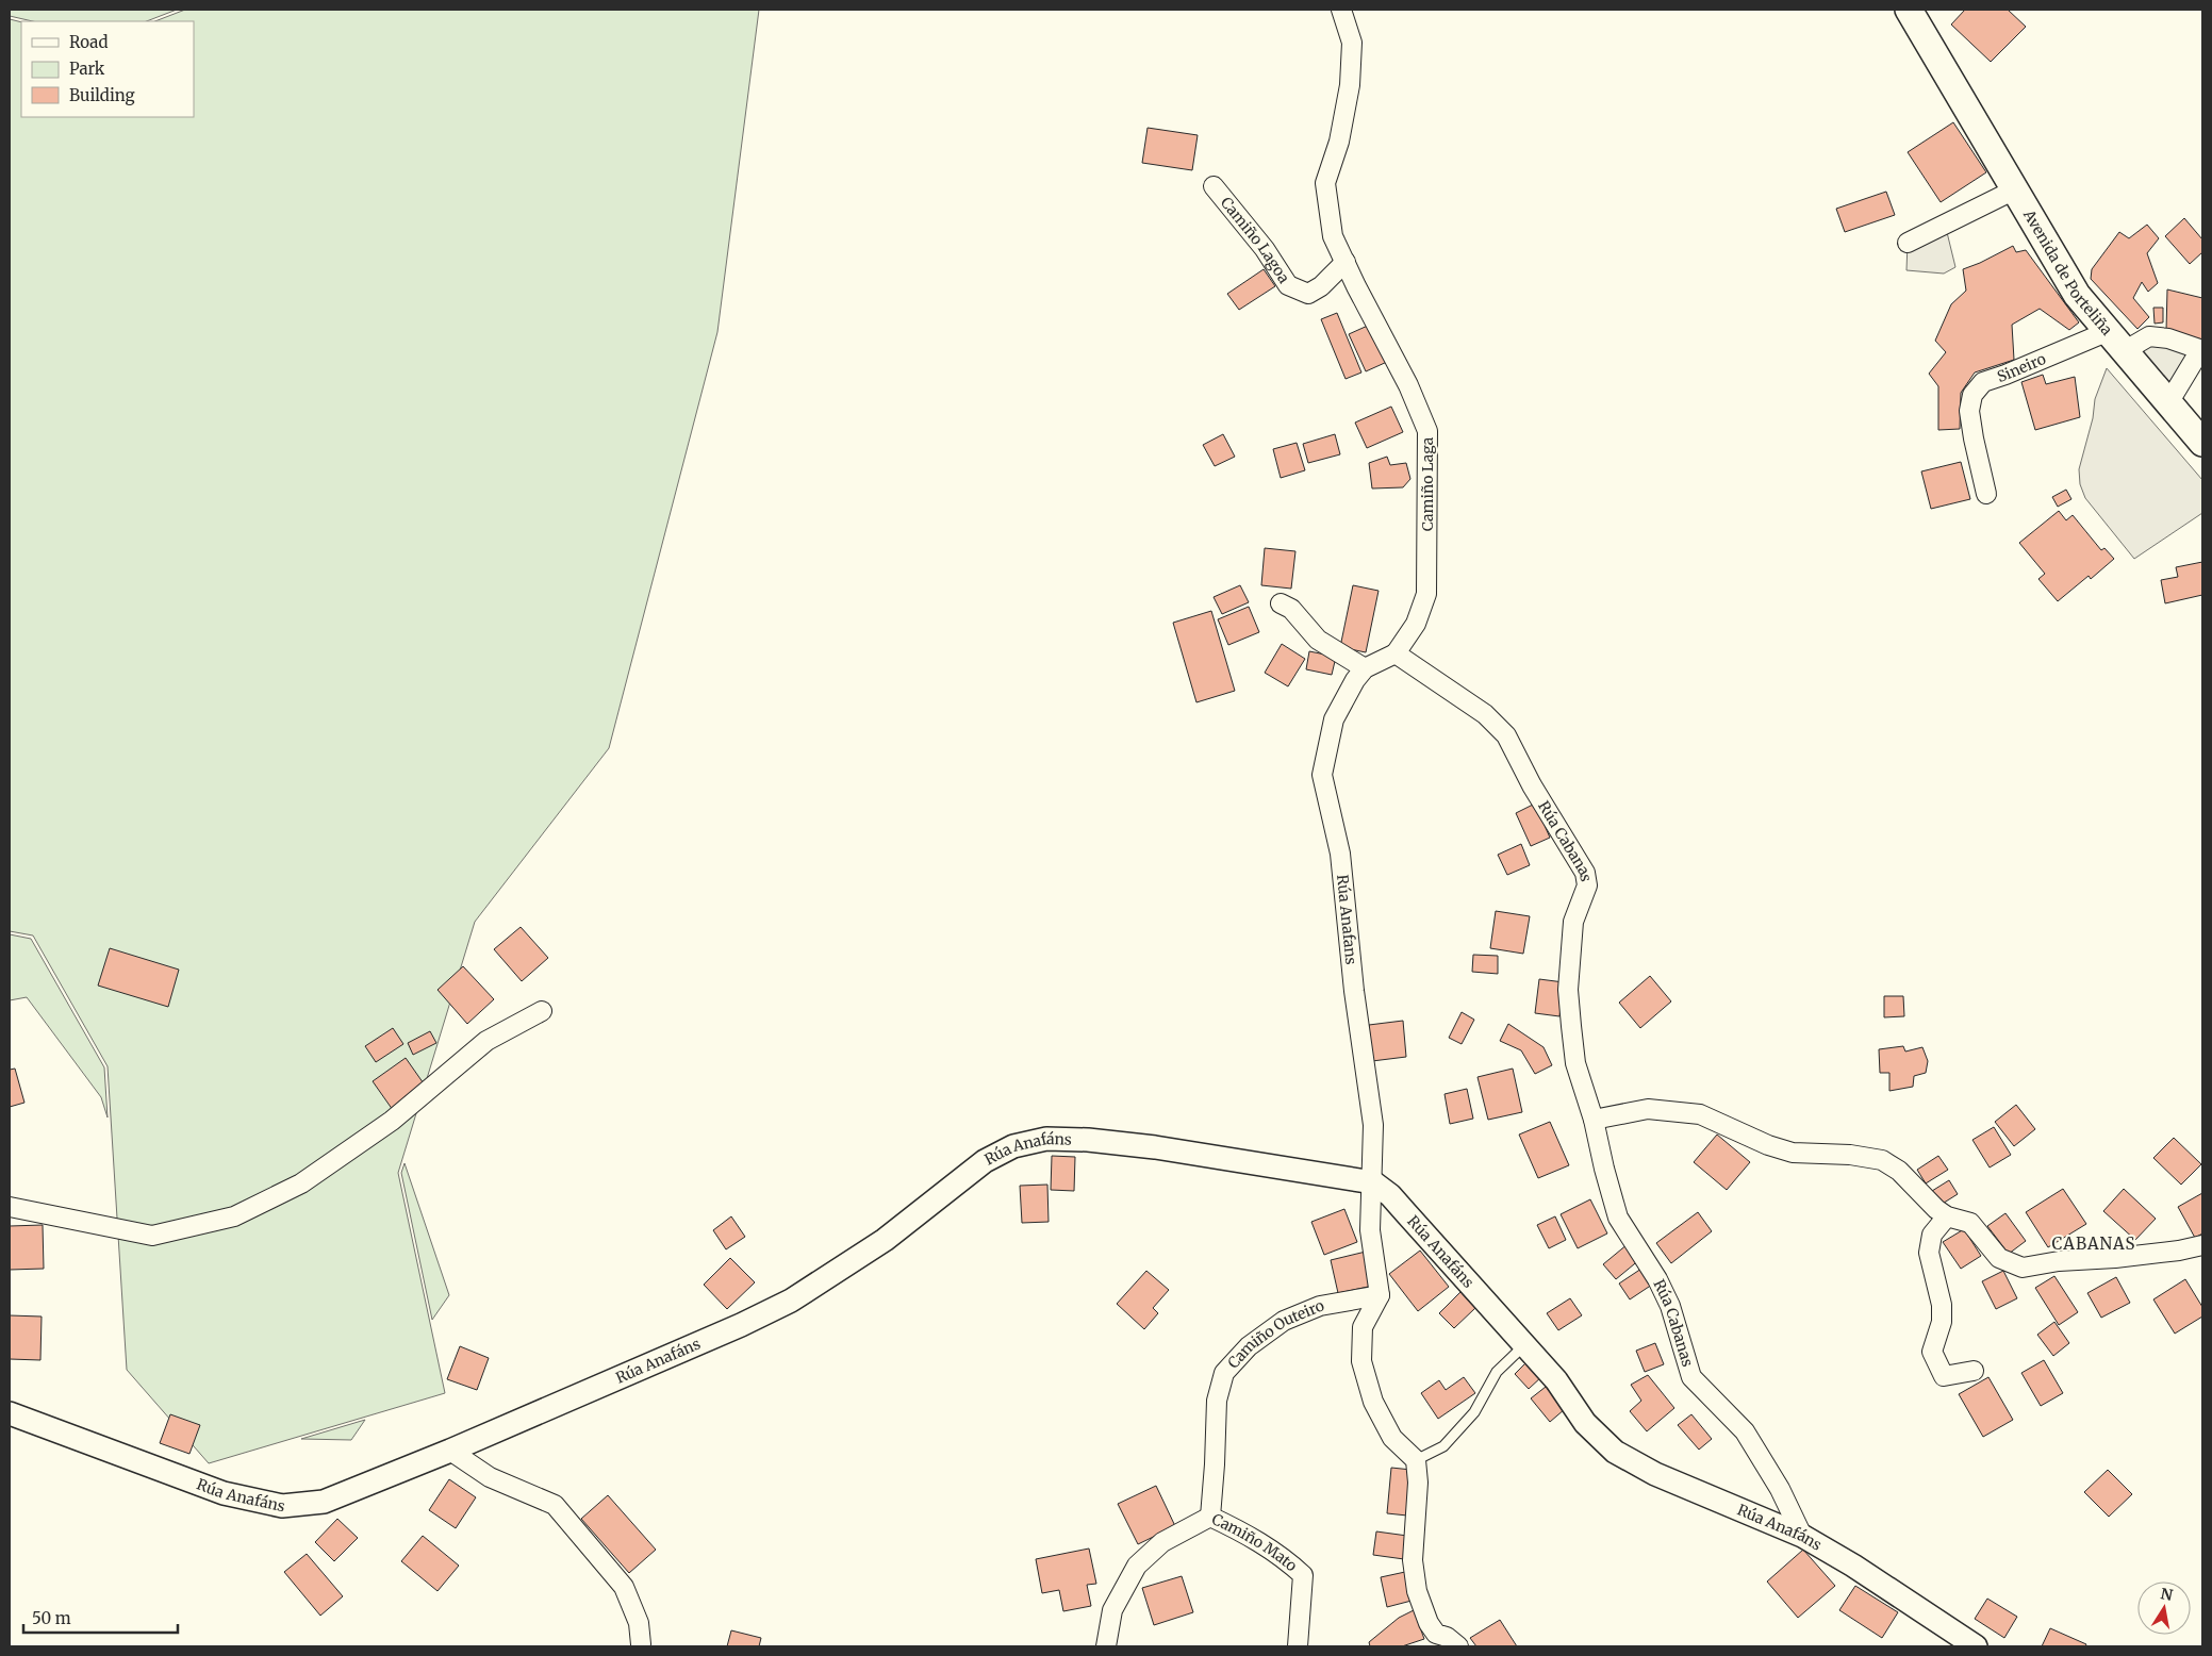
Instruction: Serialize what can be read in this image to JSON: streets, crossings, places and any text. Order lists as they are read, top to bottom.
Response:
{
  "streets": {
    "main road": ["Avenida de Porteliña"],
    "street": [
      "Camiño Lagoa",
      "Sineiro",
      "Camiño Laga",
      "Rúa Cabanas",
      "Rúa Anafans",
      "Rúa Anafáns",
      "Camiño Outeiro",
      "Camiño Mato"
    ]
  },
  "crossings": [
    ["Camiño Lagoa", "Camiño Laga"],
    ["Avenida de Porteliña", "Sineiro"],
    ["Camiño Laga", "Rúa Cabanas"],
    ["Rúa Cabanas", "Rúa Anafáns"],
    ["Rúa Anafans", "Rúa Anafáns"],
    ["Camiño Outeiro", "Camiño Mato"]
  ],
  "districts": ["CABANAS"],
  "legend": ["Road", "Park", "Building"],
  "scale_bar": "50 m",
  "north": "top"
}
